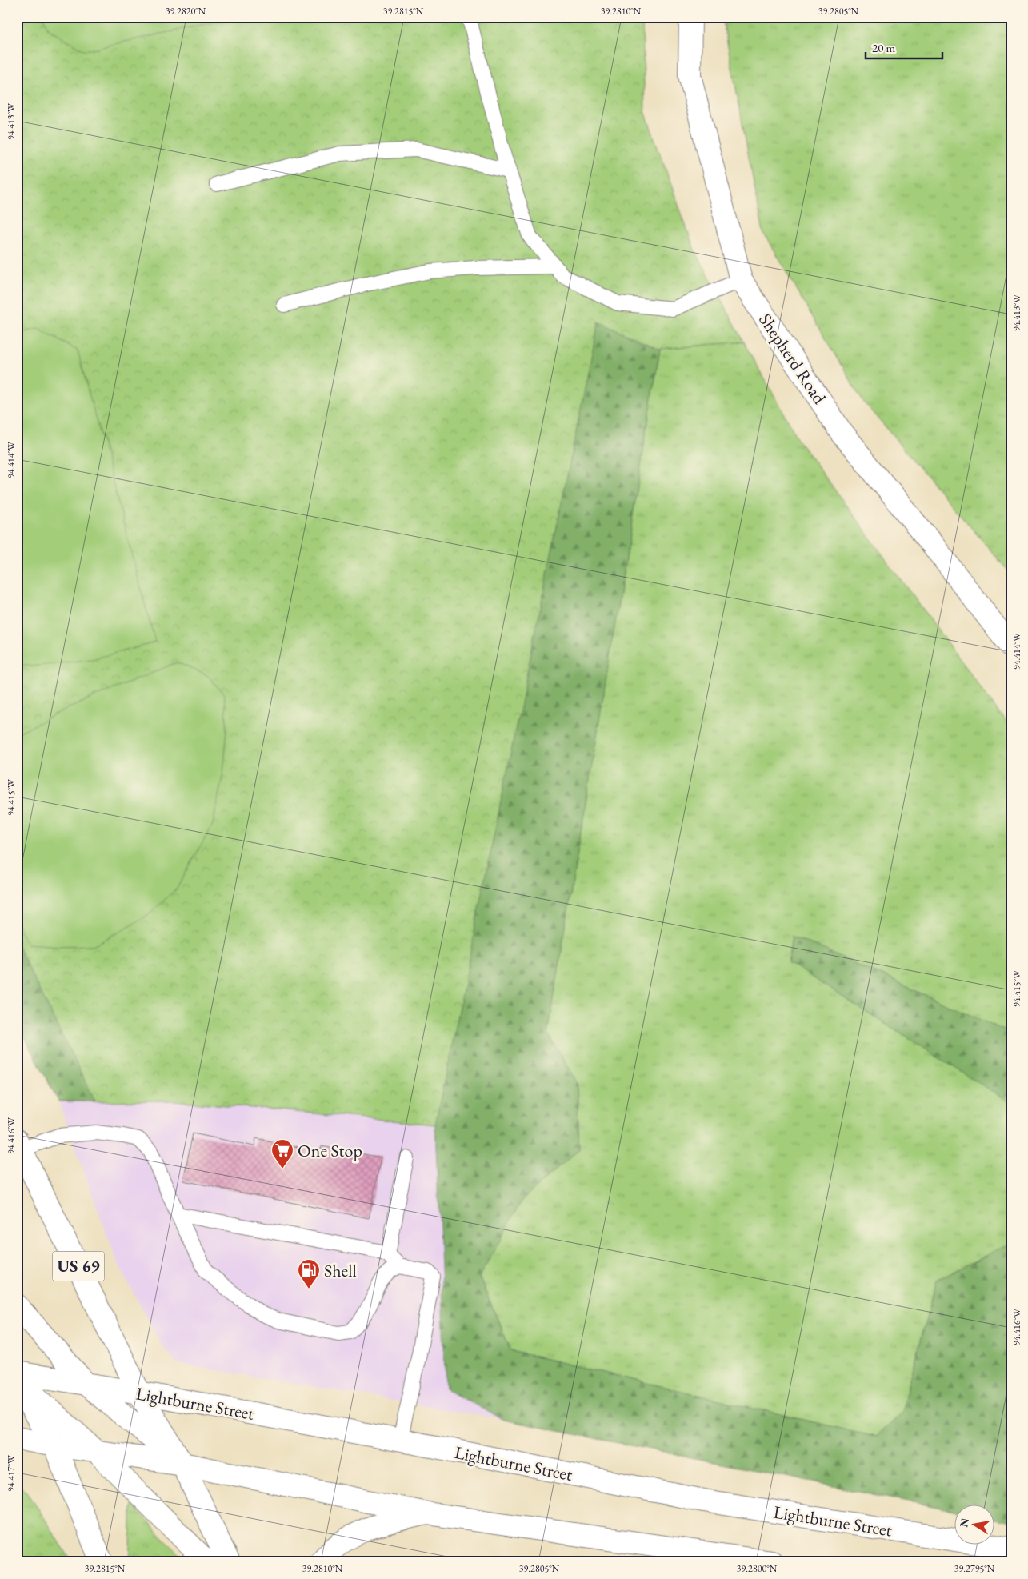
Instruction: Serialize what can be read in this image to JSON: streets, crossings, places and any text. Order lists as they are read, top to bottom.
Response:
{
  "streets": {
    "main road": ["Shepherd Road", "US 69", "Lightburne Street"]
  },
  "crossings": [
    ["US 69", "Lightburne Street"]
  ],
  "places": {
    "supermarket": ["One Stop"],
    "fuel station": ["Shell"]
  },
  "scale_bar": "20 m",
  "north": "left",
  "coordinates": [
    "39.2820°N",
    "39.2815°N",
    "39.2810°N",
    "39.2805°N",
    "94.413°W",
    "94.414°W",
    "94.415°W",
    "94.416°W",
    "94.417°W",
    "39.2800°N",
    "39.2795°N"
  ]
}
